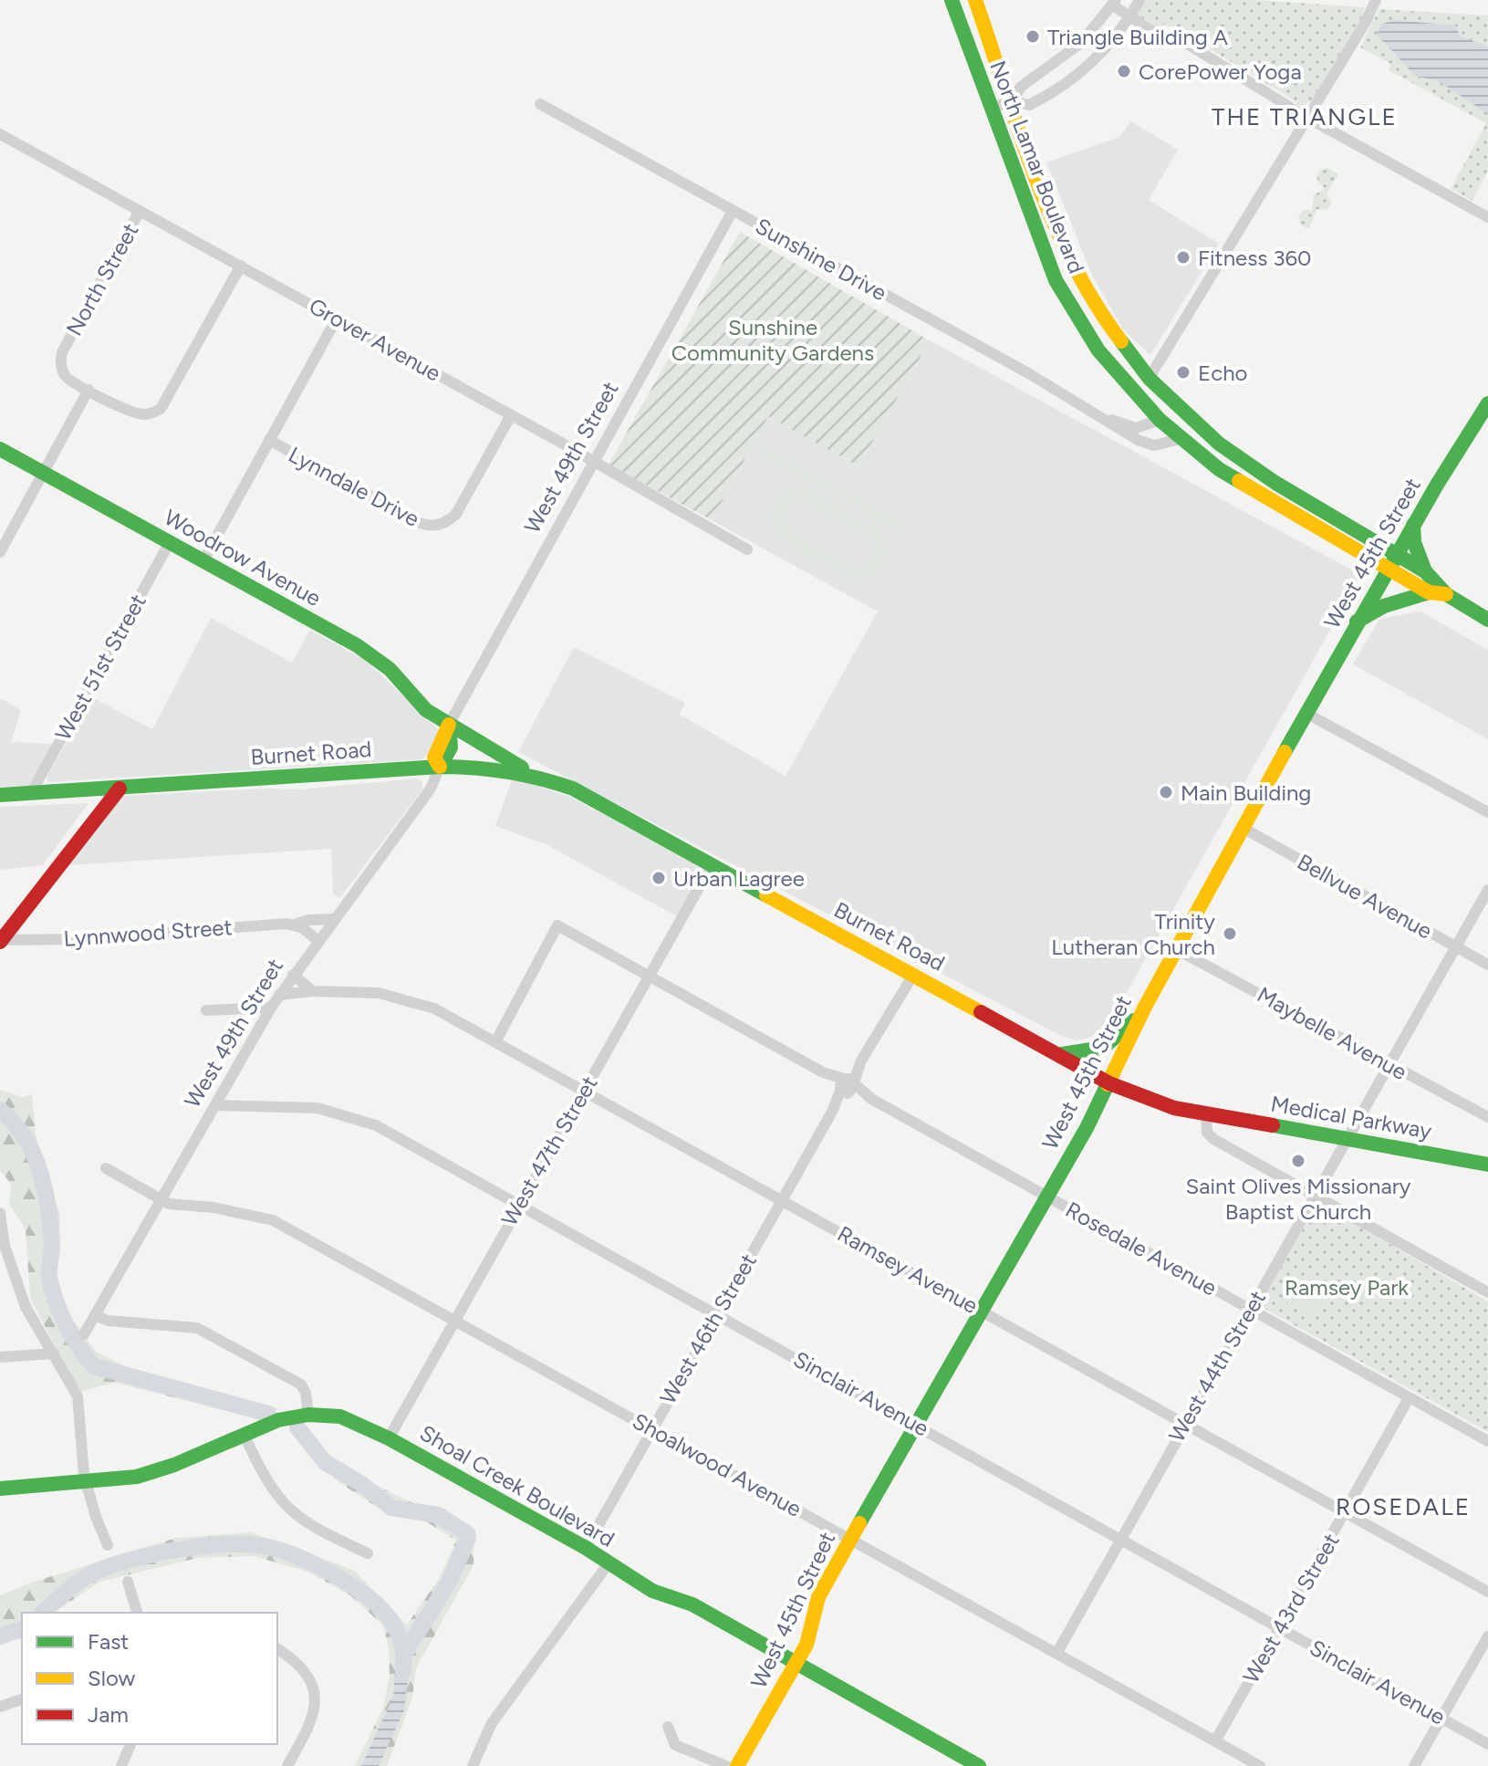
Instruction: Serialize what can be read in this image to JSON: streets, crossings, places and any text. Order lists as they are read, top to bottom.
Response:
{
  "streets": {
    "main road": [
      "North Lamar Boulevard",
      "West 49th Street",
      "West 45th Street",
      "Woodrow Avenue",
      "Burnet Road",
      "Medical Parkway",
      "Shoal Creek Boulevard"
    ],
    "street": [
      "Sunshine Drive",
      "North Street",
      "Grover Avenue",
      "Lynndale Drive",
      "West 51st Street",
      "Bellvue Avenue",
      "Lynnwood Street",
      "Maybelle Avenue",
      "West 47th Street",
      "Rosedale Avenue",
      "Ramsey Avenue",
      "West 46th Street",
      "West 44th Street",
      "Sinclair Avenue",
      "Shoalwood Avenue",
      "West 43rd Street"
    ]
  },
  "crossings": [
    ["North Lamar Boulevard", "Sunshine Drive"],
    ["North Lamar Boulevard", "West 45th Street"],
    ["Sunshine Drive", "West 49th Street"],
    ["North Street", "Grover Avenue"],
    ["Grover Avenue", "West 49th Street"],
    ["Grover Avenue", "Lynndale Drive"],
    ["West 49th Street", "Woodrow Avenue"],
    ["West 49th Street", "Burnet Road"],
    ["West 49th Street", "Lynnwood Street"],
    ["West 49th Street", "Ramsey Avenue"],
    ["West 49th Street", "Sinclair Avenue"],
    ["West 49th Street", "Shoalwood Avenue"],
    ["West 45th Street", "Burnet Road"],
    ["West 45th Street", "Bellvue Avenue"],
    ["West 45th Street", "Maybelle Avenue"],
    ["West 45th Street", "Rosedale Avenue"],
    ["West 45th Street", "Ramsey Avenue"],
    ["West 45th Street", "Sinclair Avenue"],
    ["West 45th Street", "Shoalwood Avenue"],
    ["West 45th Street", "Shoal Creek Boulevard"],
    ["Woodrow Avenue", "West 51st Street"],
    ["Woodrow Avenue", "Burnet Road"],
    ["West 51st Street", "Burnet Road"],
    ["Burnet Road", "Medical Parkway"],
    ["Burnet Road", "West 47th Street"],
    ["Burnet Road", "West 46th Street"],
    ["Bellvue Avenue", "West 44th Street"],
    ["Maybelle Avenue", "West 44th Street"],
    ["Medical Parkway", "West 44th Street"],
    ["West 47th Street", "Rosedale Avenue"],
    ["West 47th Street", "Ramsey Avenue"],
    ["West 47th Street", "Sinclair Avenue"],
    ["West 47th Street", "Shoalwood Avenue"],
    ["West 47th Street", "Shoal Creek Boulevard"],
    ["Rosedale Avenue", "Ramsey Avenue"],
    ["Rosedale Avenue", "West 46th Street"],
    ["Rosedale Avenue", "West 44th Street"],
    ["Rosedale Avenue", "West 43rd Street"],
    ["Ramsey Avenue", "West 46th Street"],
    ["Ramsey Avenue", "West 44th Street"],
    ["Ramsey Avenue", "West 43rd Street"],
    ["West 46th Street", "Sinclair Avenue"],
    ["West 46th Street", "Shoalwood Avenue"],
    ["West 46th Street", "Shoal Creek Boulevard"],
    ["West 44th Street", "Sinclair Avenue"],
    ["West 44th Street", "Shoalwood Avenue"],
    ["Sinclair Avenue", "West 43rd Street"],
    ["Shoalwood Avenue", "West 43rd Street"]
  ],
  "districts": ["THE TRIANGLE", "ROSEDALE"],
  "parks": ["Sunshine Community Gardens", "Ramsey Park"],
  "places": [
    "Triangle Building A",
    "CorePower Yoga",
    "Fitness 360",
    "Echo",
    "Main Building",
    "Urban Lagree",
    "Trinity Lutheran Church",
    "Saint Olives Missionary Baptist Church"
  ],
  "legend": ["Fast", "Slow", "Jam"]
}
